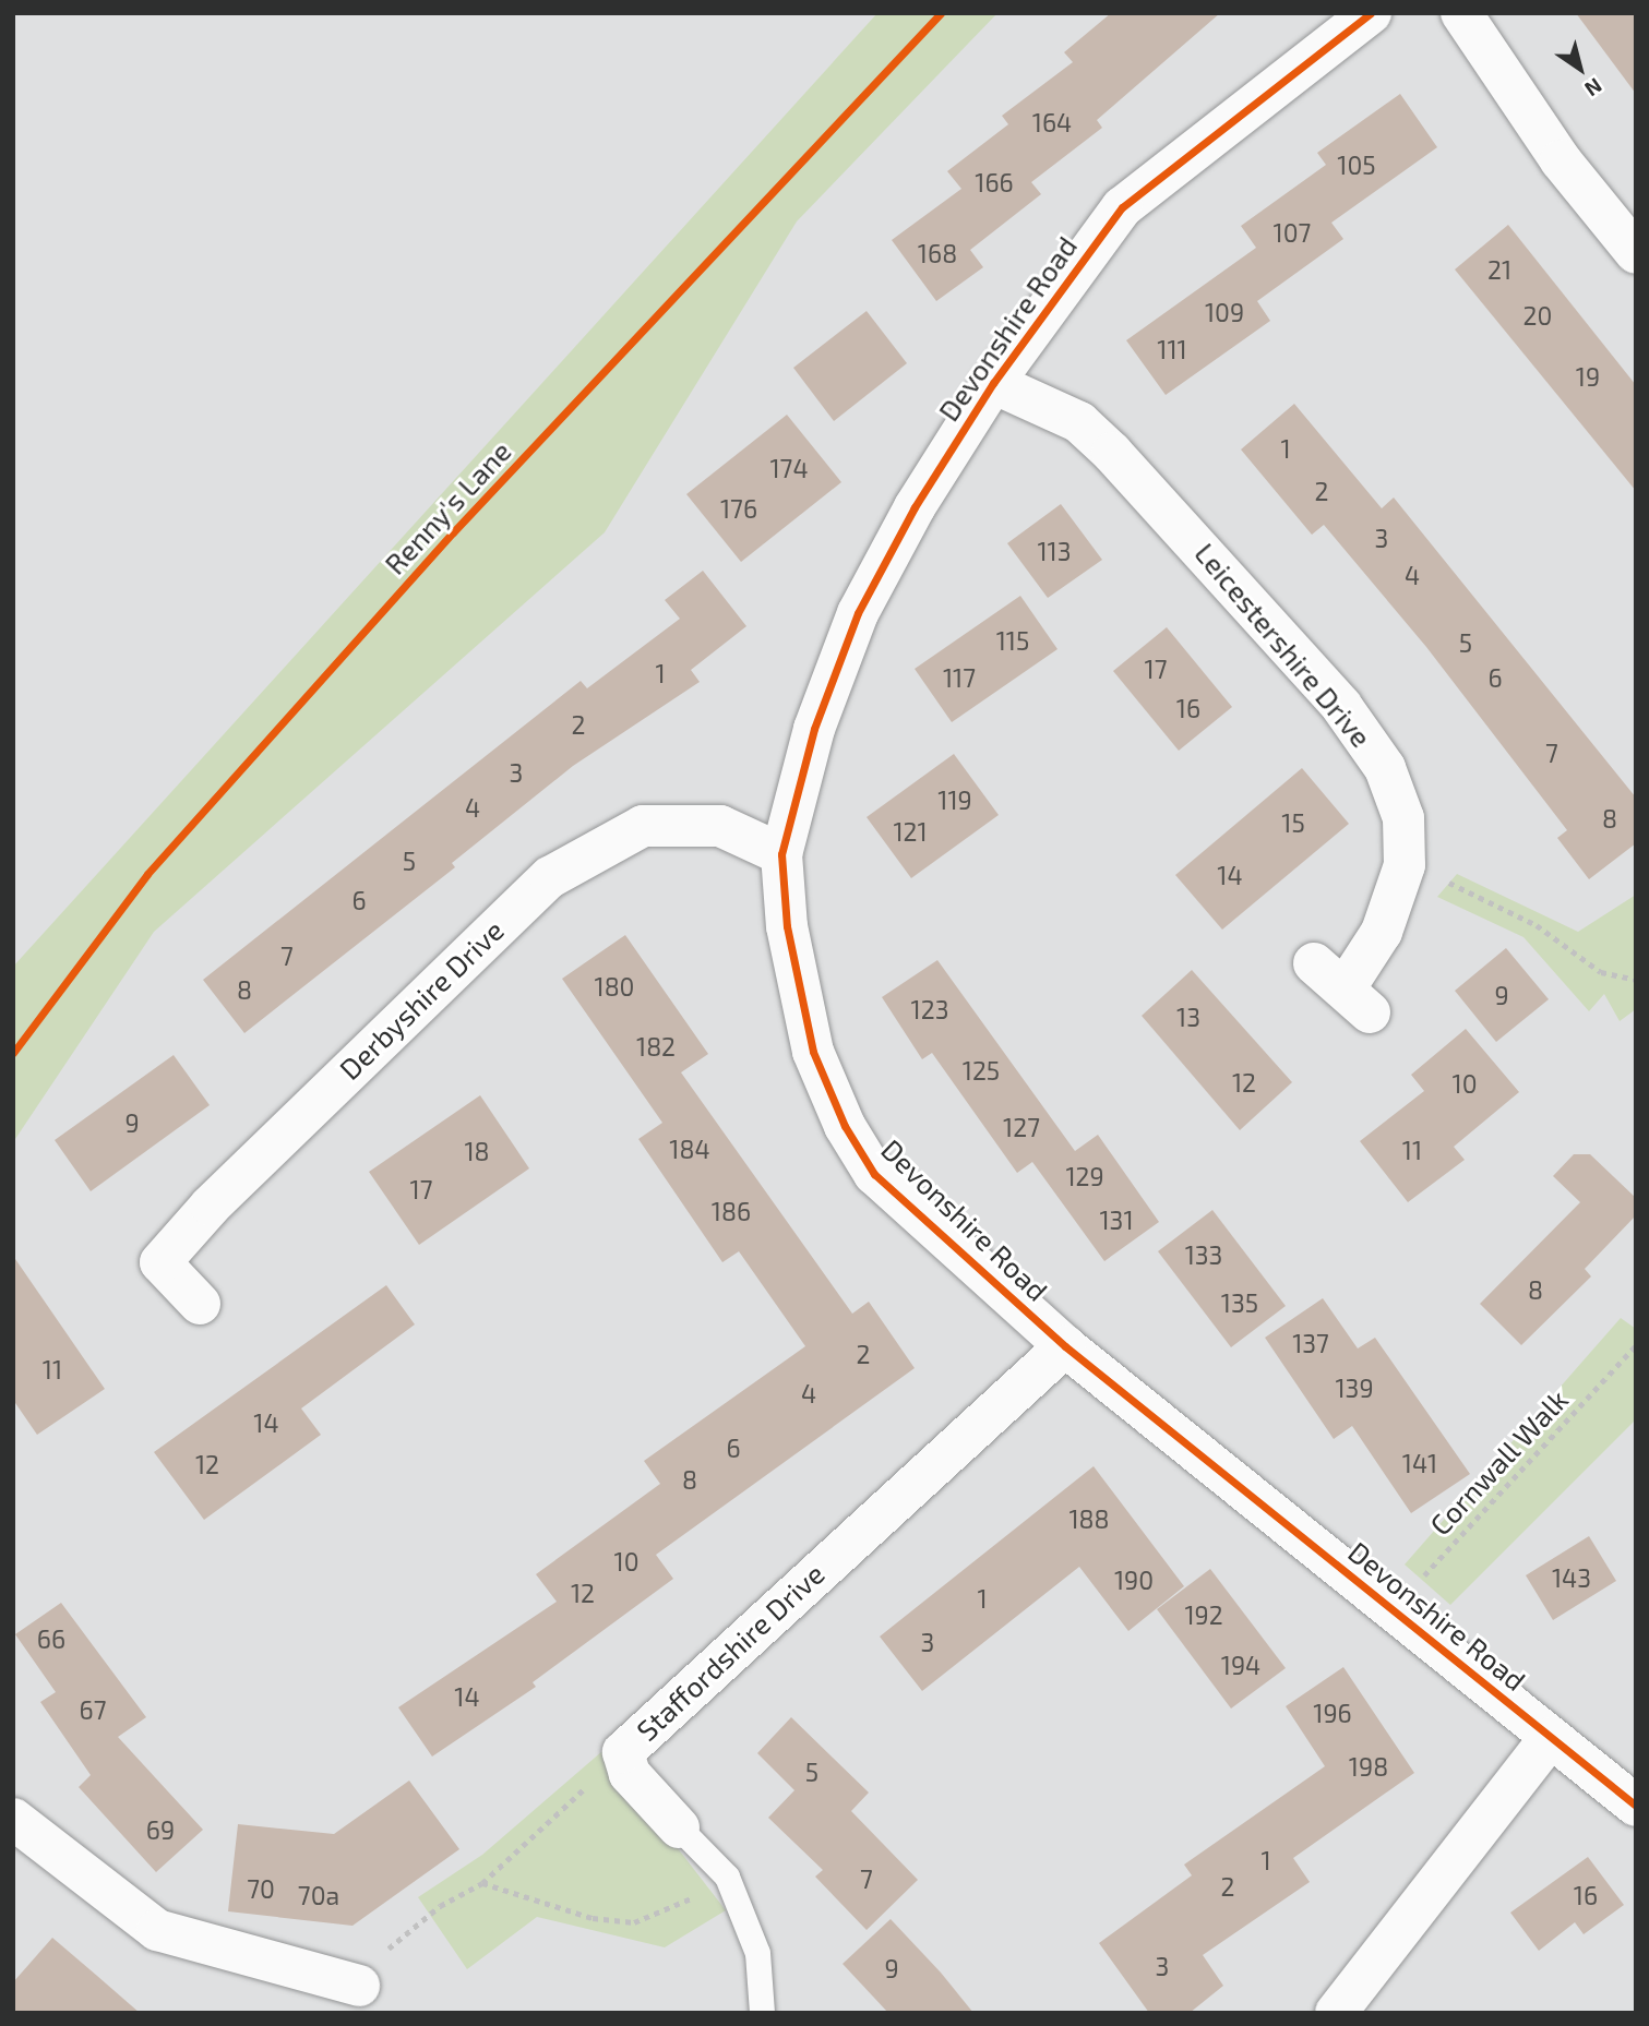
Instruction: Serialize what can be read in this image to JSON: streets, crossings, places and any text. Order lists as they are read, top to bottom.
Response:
{
  "streets": {
    "street": [
      "Devonshire Road",
      "Leicestershire Drive",
      "Derbyshire Drive",
      "Staffordshire Drive"
    ],
    "path": ["Cornwall Walk"],
    "cycle path": ["Renny's Lane"]
  },
  "crossings": [
    ["Devonshire Road", "Leicestershire Drive"],
    ["Devonshire Road", "Derbyshire Drive"],
    ["Devonshire Road", "Cornwall Walk"],
    ["Devonshire Road", "Staffordshire Drive"]
  ],
  "house_numbers": [
    "164",
    "105",
    "166",
    "107",
    "168",
    "21",
    "109",
    "20",
    "111",
    "19",
    "1",
    "174",
    "2",
    "176",
    "3",
    "113",
    "4",
    "115",
    "5",
    "17",
    "1",
    "117",
    "6",
    "16",
    "2",
    "7",
    "3",
    "119",
    "4",
    "8",
    "15",
    "121",
    "5",
    "14",
    "6",
    "7",
    "180",
    "8",
    "9",
    "123",
    "13",
    "182",
    "125",
    "12",
    "10",
    "9",
    "127",
    "184",
    "11",
    "18",
    "129",
    "17",
    "186",
    "131",
    "133",
    "8",
    "135",
    "137",
    "2",
    "11",
    "139",
    "4",
    "14",
    "6",
    "141",
    "12",
    "8",
    "188",
    "10",
    "143",
    "190",
    "12",
    "1",
    "192",
    "66",
    "3",
    "194",
    "14",
    "67",
    "196",
    "198",
    "5",
    "69",
    "1",
    "7",
    "2",
    "70",
    "70a",
    "16",
    "3",
    "9"
  ],
  "north": "bottom right"
}
